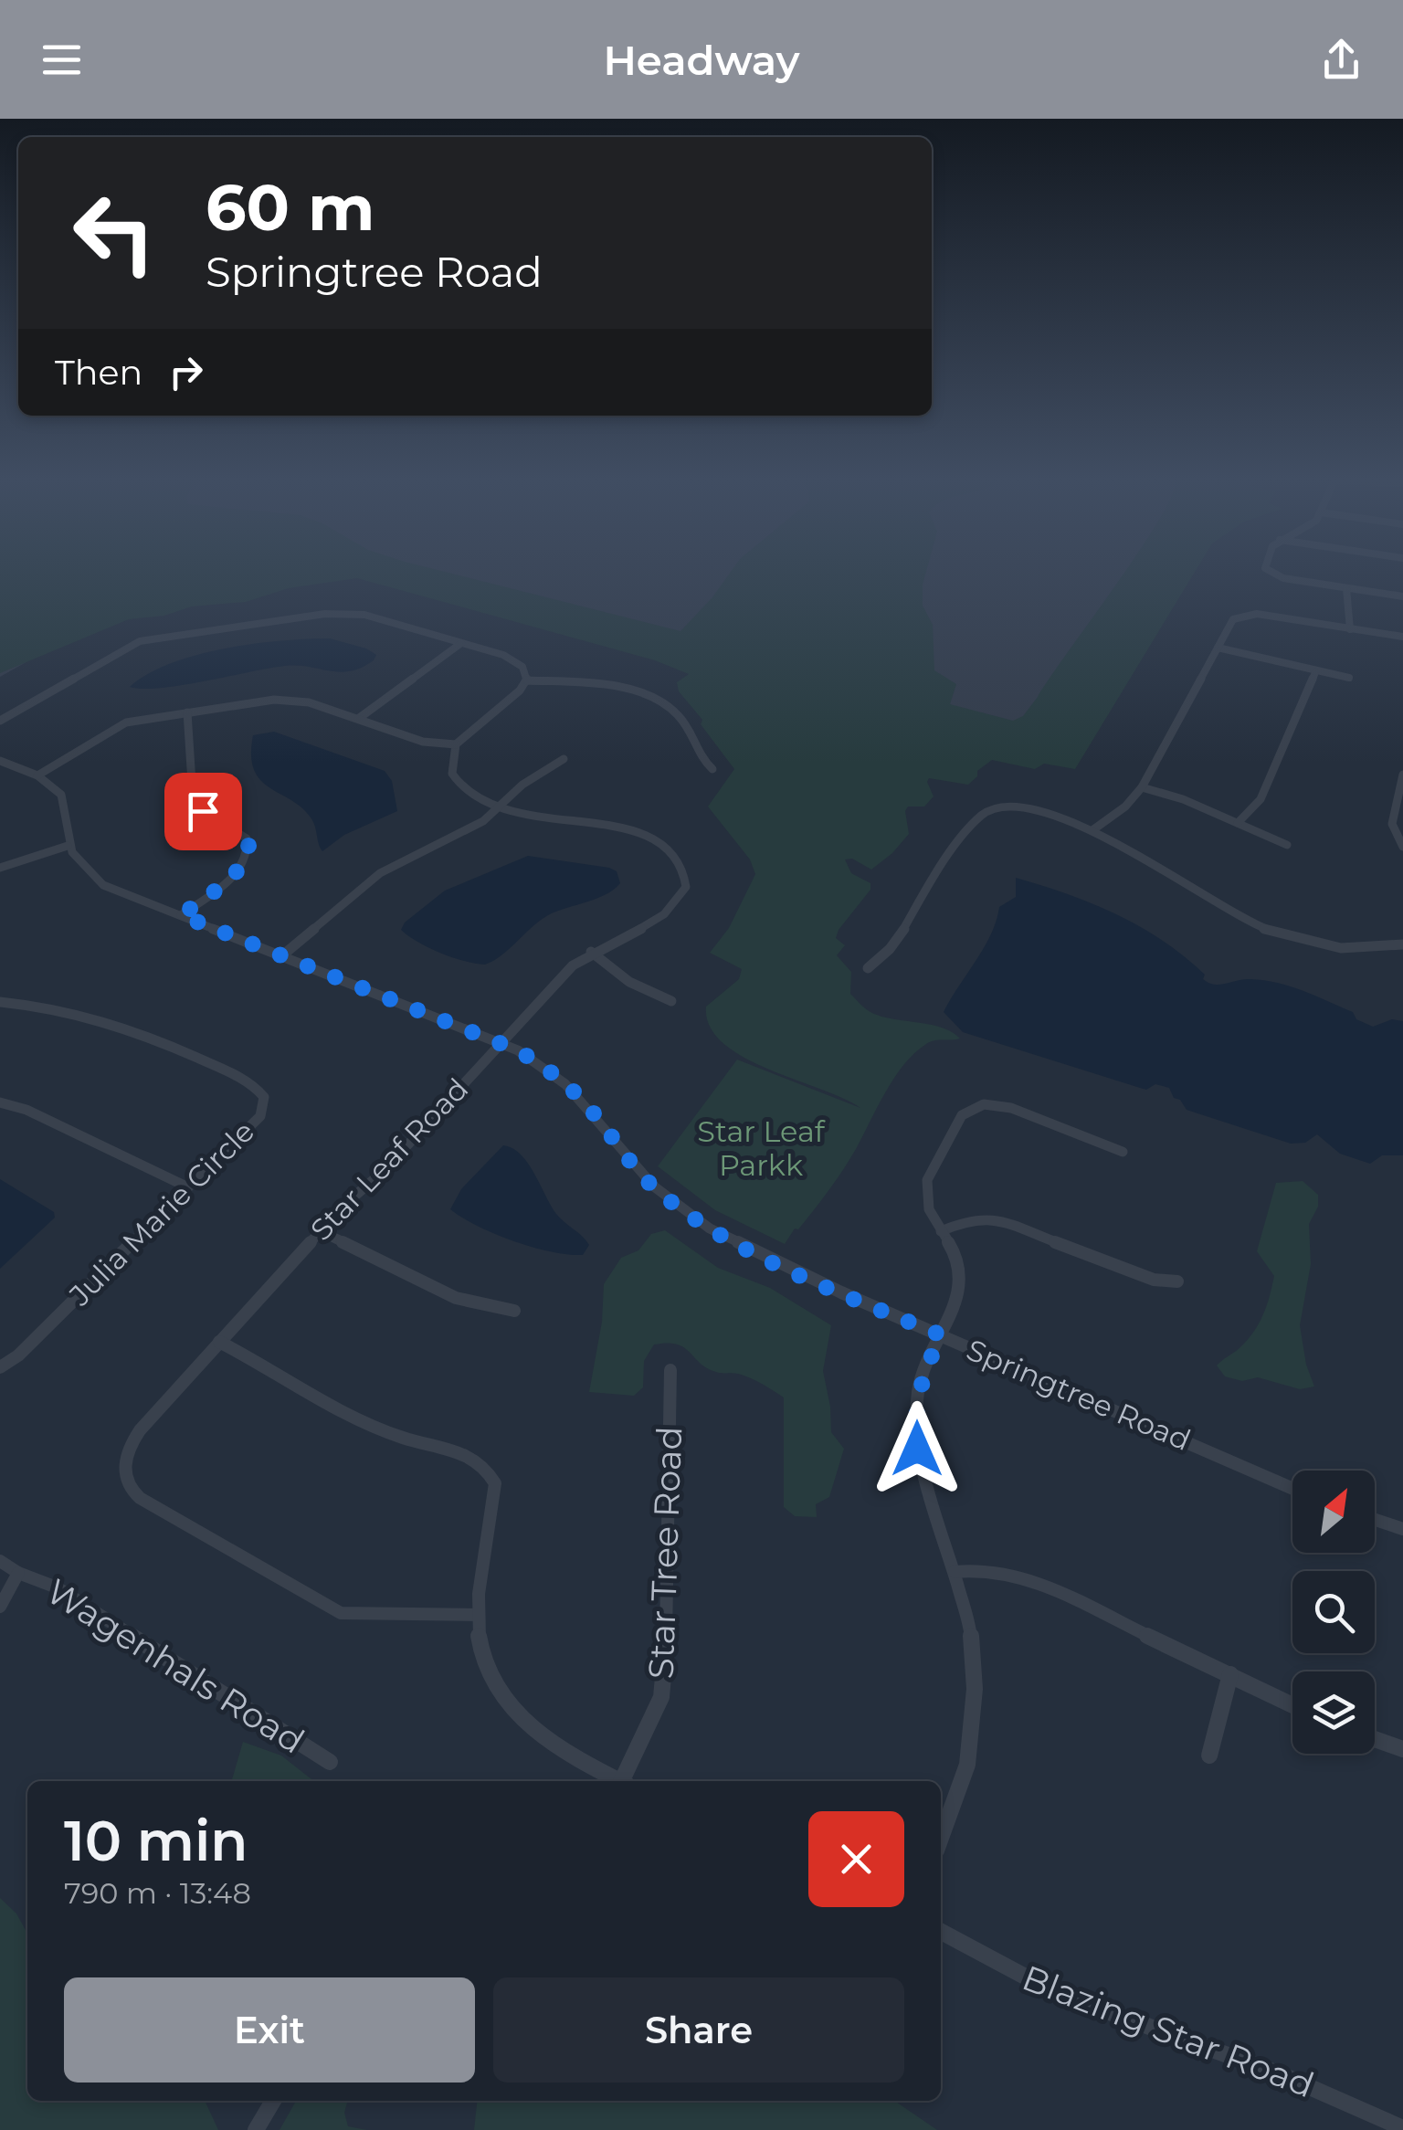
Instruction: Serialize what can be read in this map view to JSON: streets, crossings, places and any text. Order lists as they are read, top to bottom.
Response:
{
  "streets": {
    "street": [
      "Star Leaf Road",
      "Julia Marie Circle",
      "Springtree Road",
      "Star Tree Road",
      "Wagenhals Road",
      "Blazing Star Road"
    ]
  },
  "crossings": [
    ["Star Leaf Road", "Springtree Road"]
  ],
  "parks": ["Star Leaf Parkk"],
  "north": "top right",
  "page": {
    "header": "Headway",
    "turn": ["60 m", "Springtree Road"],
    "then": "Then",
    "heading": ["10 min", "790 m · 13:48"],
    "buttons": ["Exit", "Share"]
  }
}
